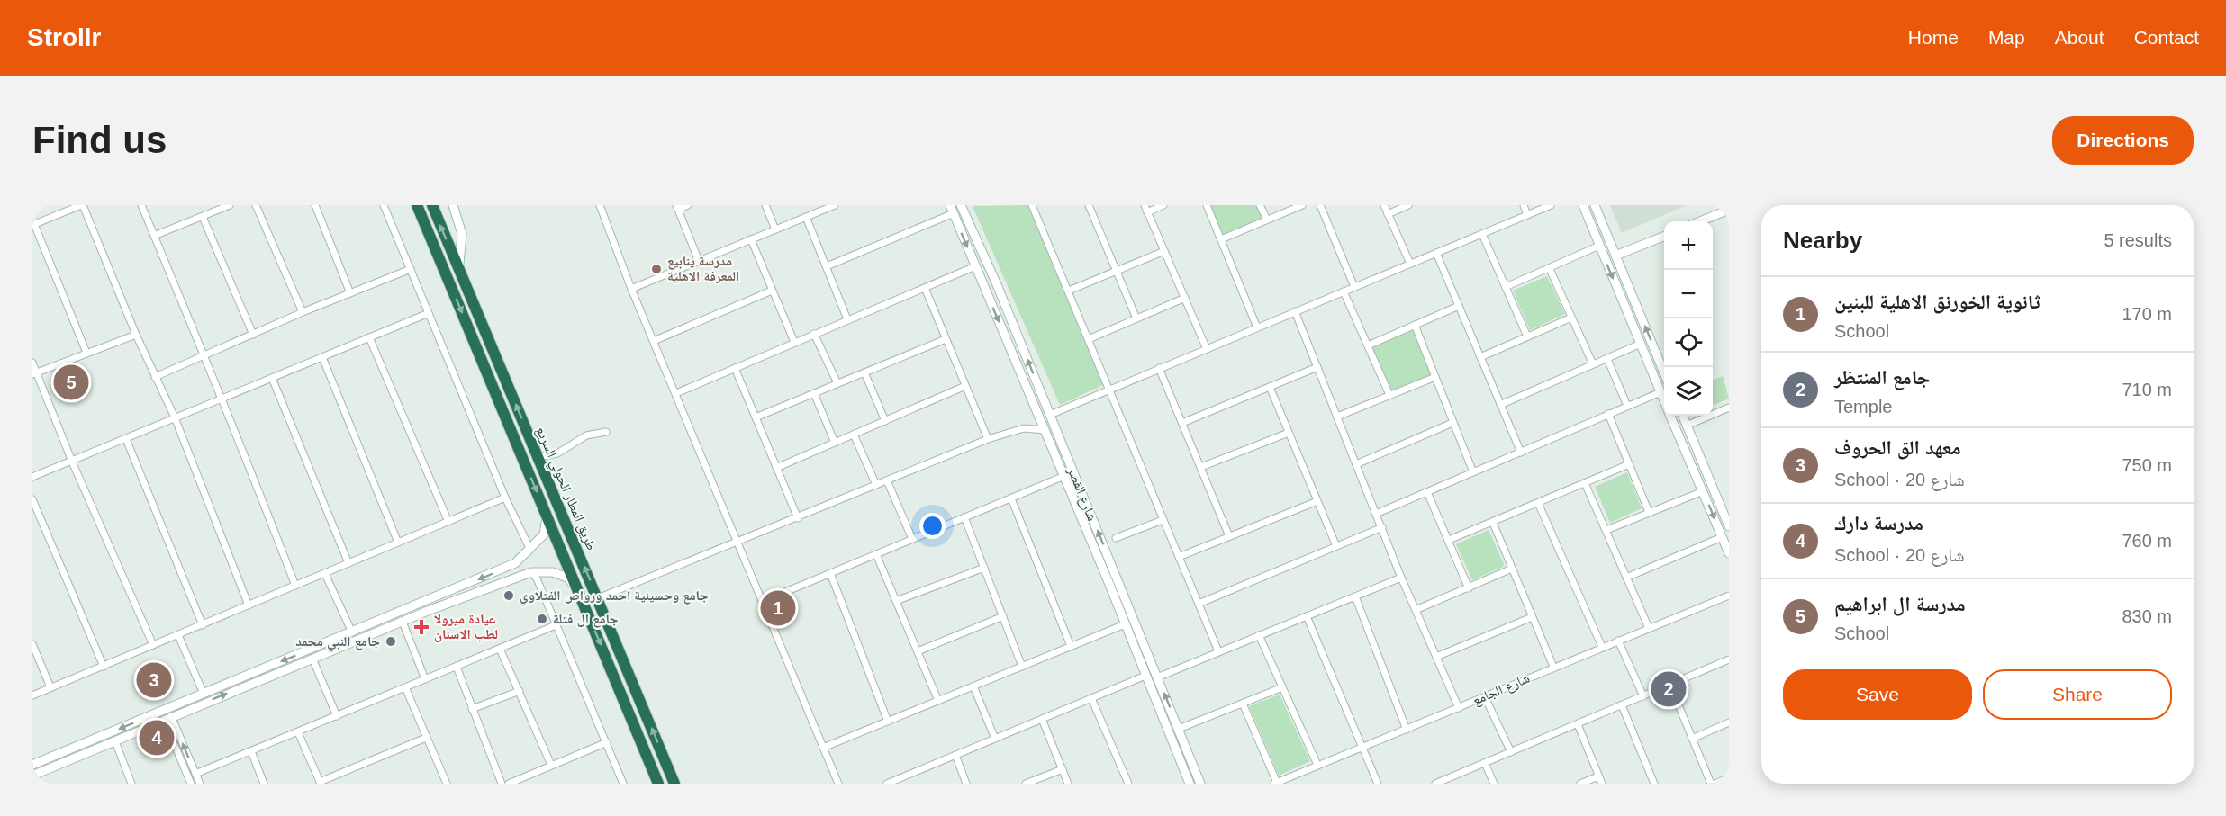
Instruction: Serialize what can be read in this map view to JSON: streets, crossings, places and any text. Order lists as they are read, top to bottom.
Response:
{
  "streets": {
    "highway": ["طريق المطار الحولي السريع"],
    "street": ["شارع القصر", "شارع الجامع"]
  },
  "places": {
    "other": [
      "مدرسة ينابيع المعرفة الاهلية",
      "جامع وحسينية احمد ورواص الفتلاوي",
      "جامع ال فتلة",
      "جامع النبي محمد"
    ],
    "health": ["عيادة ميرولا لطب الاسنان"]
  },
  "page": {
    "header": "Strollr",
    "nav": [
      "Home",
      "Map",
      "About",
      "Contact"
    ],
    "buttons": [
      "Directions",
      ["Save", "Share"]
    ],
    "title": "Find us",
    "heading": ["Nearby", "5 results"],
    "map_buttons": ["+", "−"],
    "list": [
      {
        "mark": "1",
        "name": "ثانوية الخورنق الاهلية للبنين",
        "note": "School",
        "value": "170 m"
      },
      {
        "mark": "2",
        "name": "جامع المنتظر",
        "note": "Temple",
        "value": "710 m"
      },
      {
        "mark": "3",
        "name": "معهد الق الحروف",
        "note": "School · شارع 20",
        "value": "750 m"
      },
      {
        "mark": "4",
        "name": "مدرسة دارك",
        "note": "School · شارع 20",
        "value": "760 m"
      },
      {
        "mark": "5",
        "name": "مدرسة ال ابراهيم",
        "note": "School",
        "value": "830 m"
      }
    ],
    "pins": [
      "5",
      "1",
      "3",
      "2",
      "4"
    ]
  }
}
